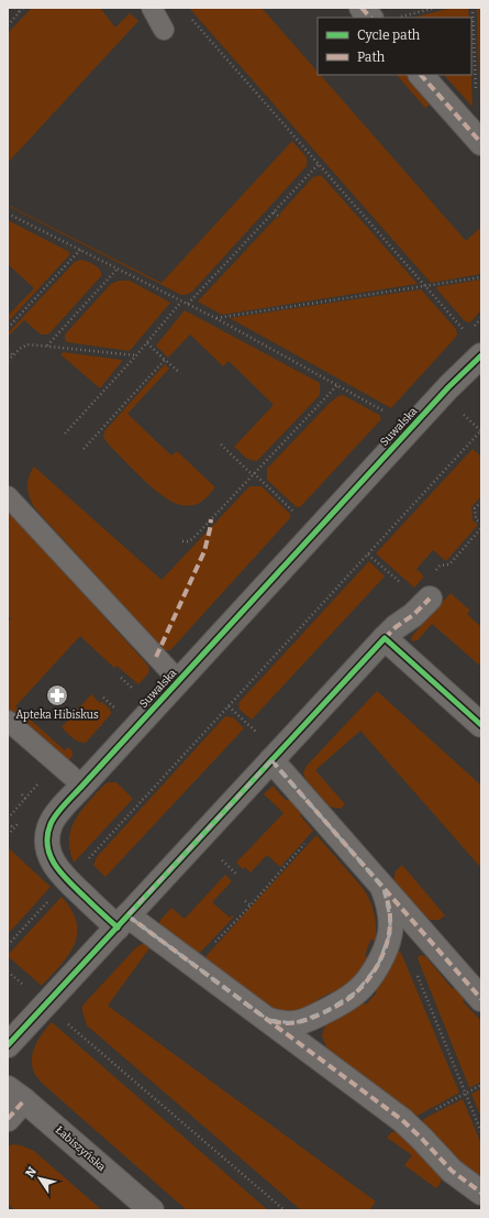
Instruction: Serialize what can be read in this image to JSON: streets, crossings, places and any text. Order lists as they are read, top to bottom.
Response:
{
  "streets": {
    "street": ["Suwalska", "Łabiszyńska"]
  },
  "places": {
    "pharmacy": ["Apteka Hibiskus"]
  },
  "legend": ["Cycle path", "Path"],
  "north": "top left"
}
